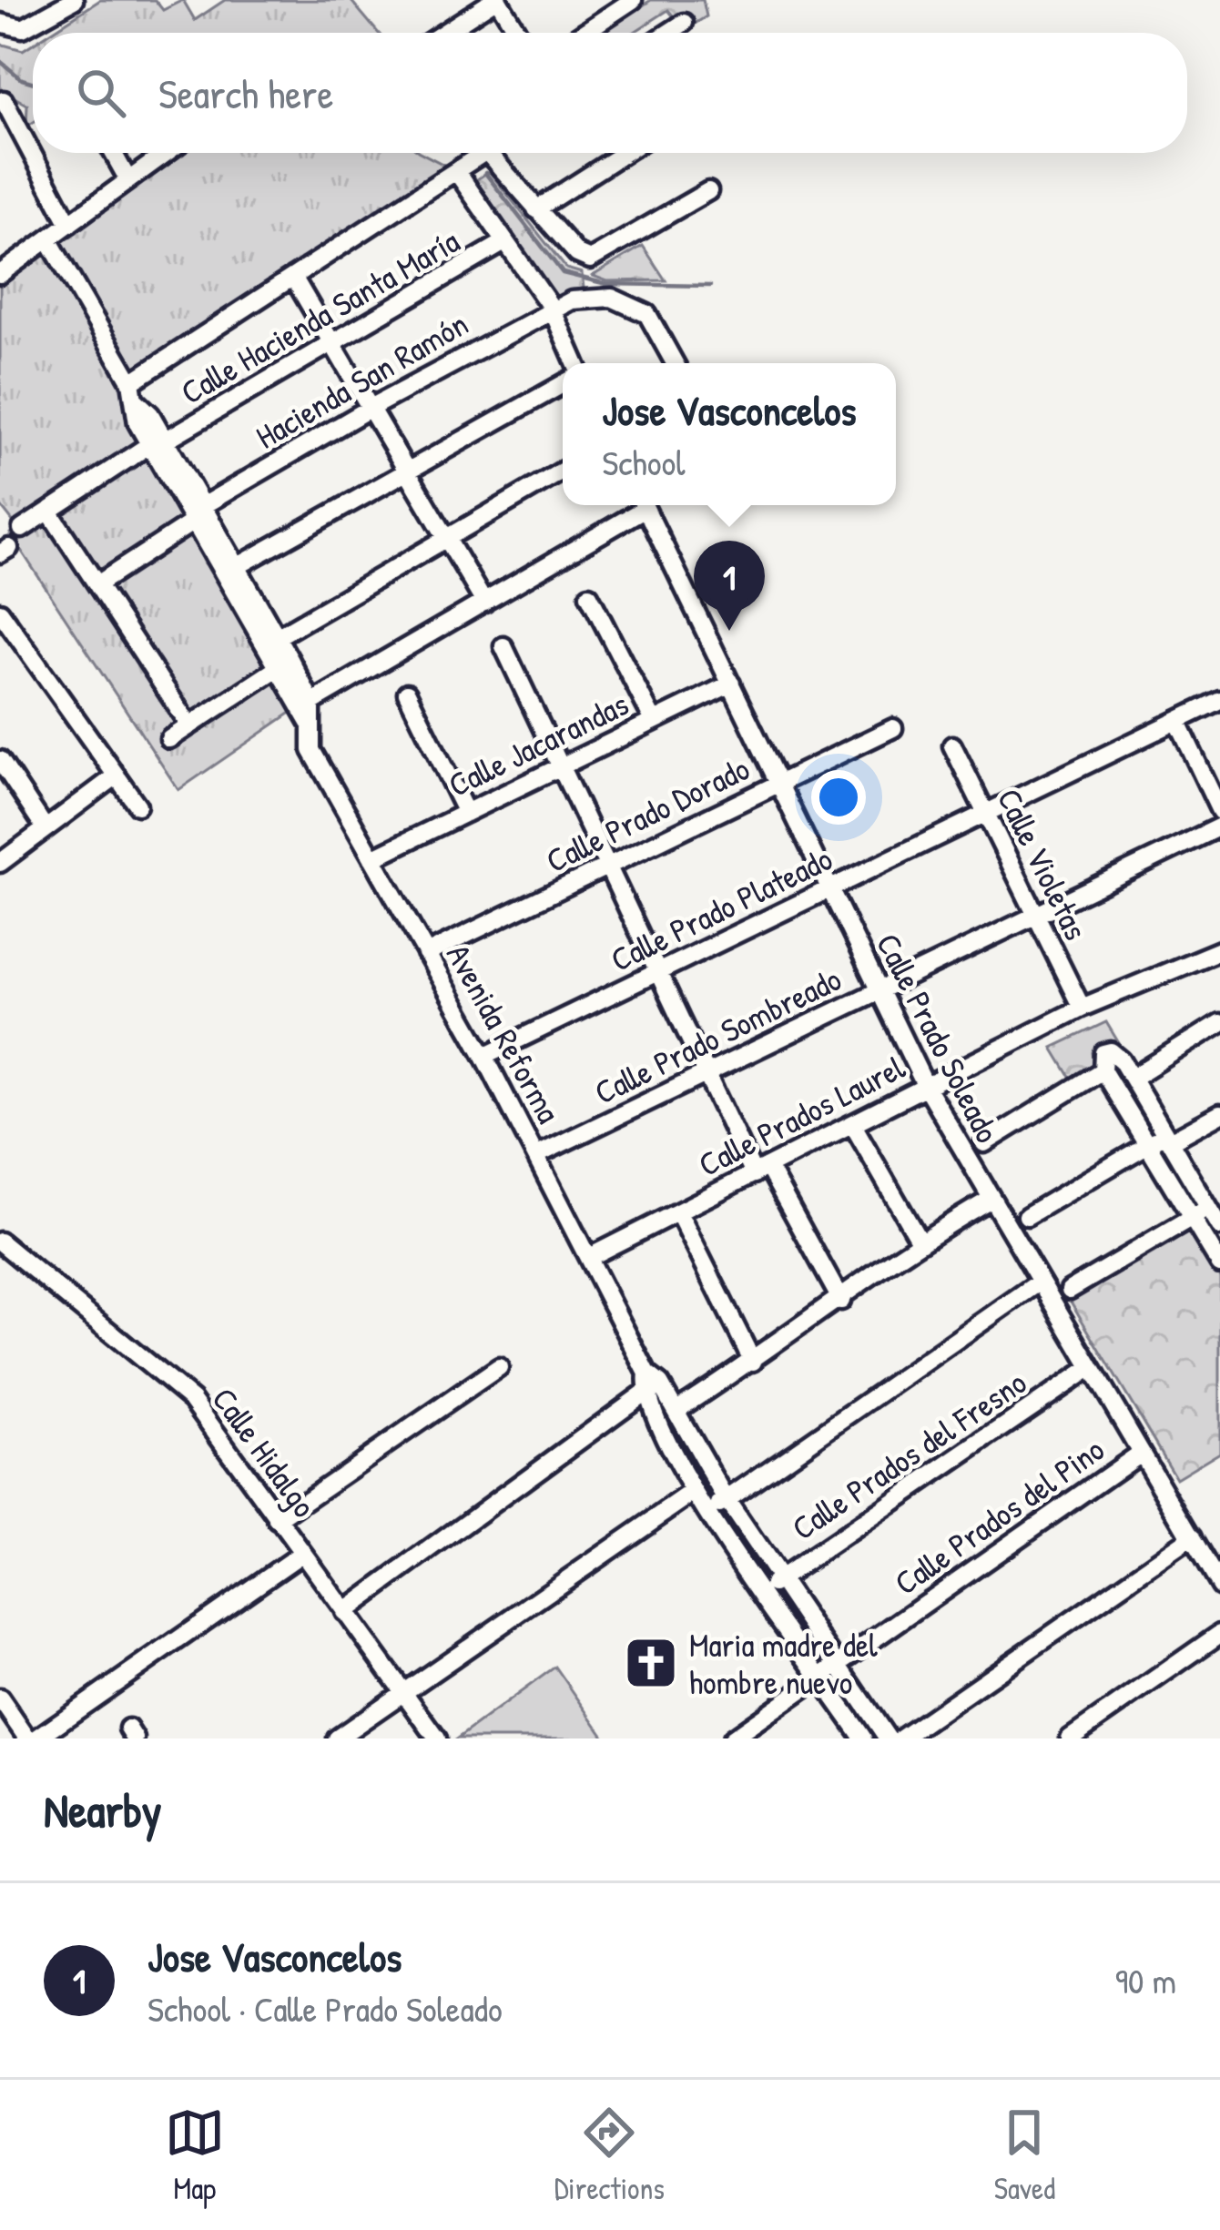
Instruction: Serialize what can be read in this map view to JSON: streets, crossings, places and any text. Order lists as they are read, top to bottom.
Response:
{
  "streets": {
    "street": [
      "Calle Hacienda Santa María",
      "Hacienda San Ramón",
      "Calle Jacarandas",
      "Calle Prado Dorado",
      "Calle Violetas",
      "Calle Prado Plateado",
      "Avenida Reforma",
      "Calle Prado Sombreado",
      "Calle Prado Soleado",
      "Calle Prados Laurel",
      "Calle Hidalgo",
      "Calle Prados del Fresno",
      "Calle Prados del Pino"
    ]
  },
  "crossings": [
    ["Calle Hacienda Santa María", "Avenida Reforma"],
    ["Hacienda San Ramón", "Avenida Reforma"],
    ["Calle Jacarandas", "Avenida Reforma"],
    ["Calle Jacarandas", "Calle Prado Soleado"],
    ["Calle Prado Dorado", "Avenida Reforma"],
    ["Calle Prado Dorado", "Calle Prado Soleado"],
    ["Calle Violetas", "Calle Prado Plateado"],
    ["Calle Violetas", "Calle Prado Sombreado"],
    ["Calle Violetas", "Calle Prados Laurel"],
    ["Calle Prado Plateado", "Avenida Reforma"],
    ["Calle Prado Plateado", "Calle Prado Soleado"],
    ["Avenida Reforma", "Calle Prado Sombreado"],
    ["Avenida Reforma", "Calle Prados Laurel"],
    ["Avenida Reforma", "Calle Prados del Fresno"],
    ["Avenida Reforma", "Calle Prados del Pino"],
    ["Calle Prado Sombreado", "Calle Prado Soleado"],
    ["Calle Prado Soleado", "Calle Prados Laurel"],
    ["Calle Prado Soleado", "Calle Prados del Fresno"],
    ["Calle Prado Soleado", "Calle Prados del Pino"]
  ],
  "places": {
    "church": ["Maria madre del hombre nuevo"]
  },
  "page": {
    "search": "Search here",
    "popup": ["Jose Vasconcelos", "School"],
    "pins": "1",
    "heading": "Nearby",
    "list": [
      {
        "mark": "1",
        "name": "Jose Vasconcelos",
        "note": "School · Calle Prado Soleado",
        "value": "90 m"
      }
    ],
    "nav": ["Map", "Directions", "Saved"]
  }
}
